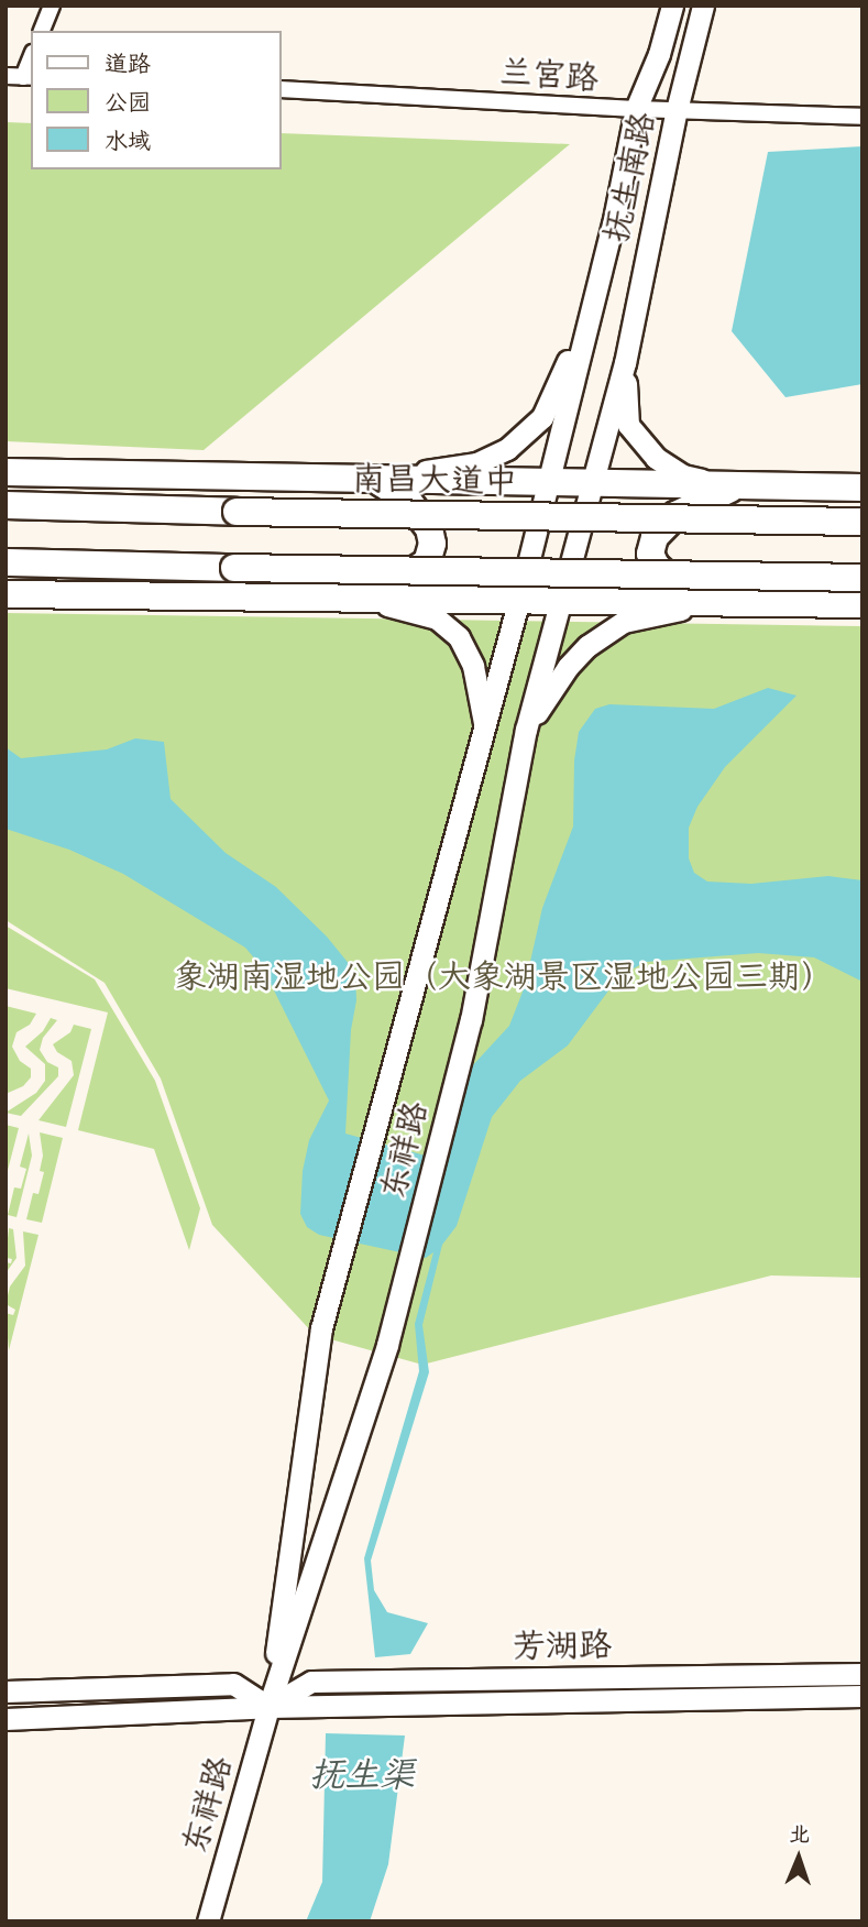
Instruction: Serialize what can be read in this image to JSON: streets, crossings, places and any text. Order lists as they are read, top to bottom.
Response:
{
  "streets": {
    "highway": ["南昌大道中"],
    "main road": ["抚生南路", "东祥路", "芳湖路"],
    "street": ["兰宫路"]
  },
  "crossings": [
    ["兰宫路", "抚生南路"],
    ["抚生南路", "东祥路"],
    ["东祥路", "芳湖路"]
  ],
  "water": ["抚生渠"],
  "parks": ["象湖南湿地公园（大象湖景区湿地公园三期）"],
  "legend": ["道路", "公园", "水域"],
  "north": "top"
}
